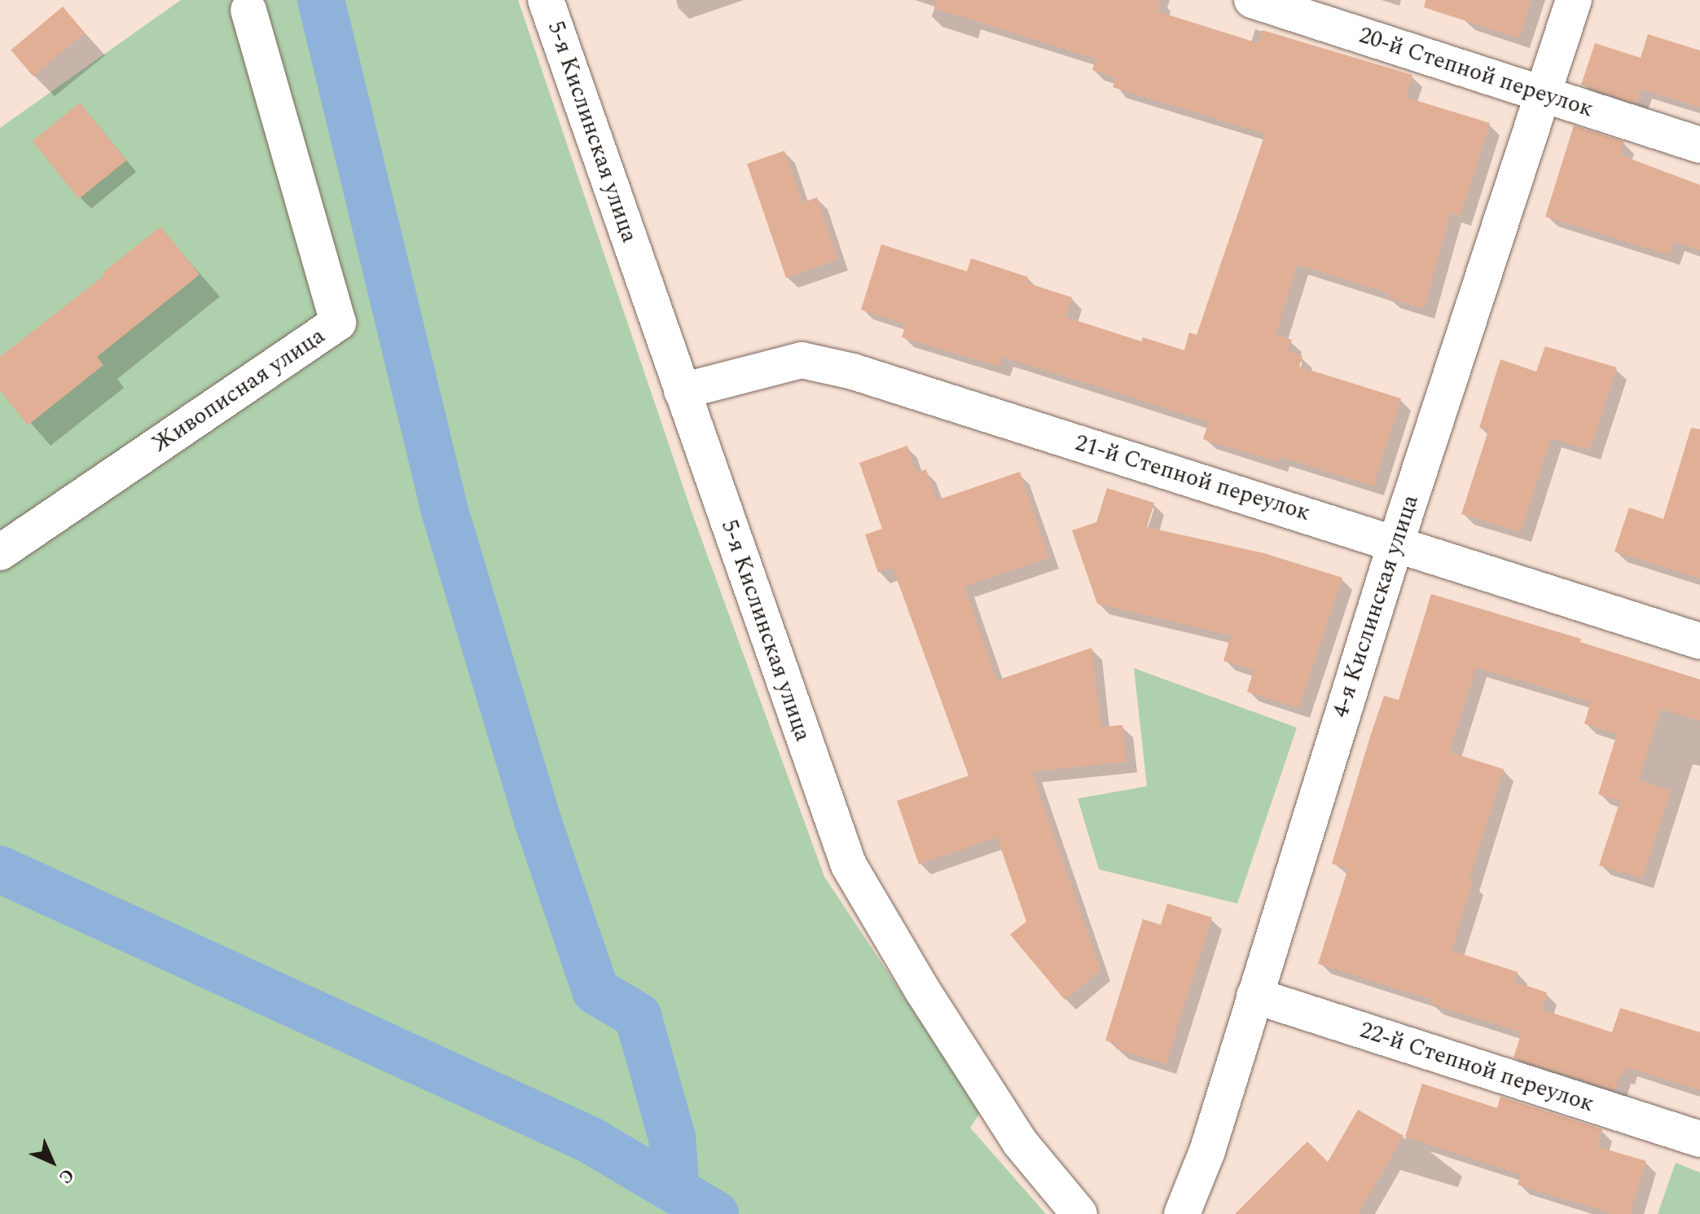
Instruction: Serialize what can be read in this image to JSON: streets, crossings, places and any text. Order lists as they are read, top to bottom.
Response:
{
  "streets": {
    "street": [
      "20-й Степной переулок",
      "5-я Кислинская улица",
      "Живописная улица",
      "21-й Степной переулок",
      "4-я Кислинская улица",
      "22-й Степной переулок"
    ]
  },
  "crossings": [
    ["20-й Степной переулок", "4-я Кислинская улица"],
    ["5-я Кислинская улица", "21-й Степной переулок"],
    ["21-й Степной переулок", "4-я Кислинская улица"],
    ["4-я Кислинская улица", "22-й Степной переулок"]
  ],
  "north": "bottom right"
}
